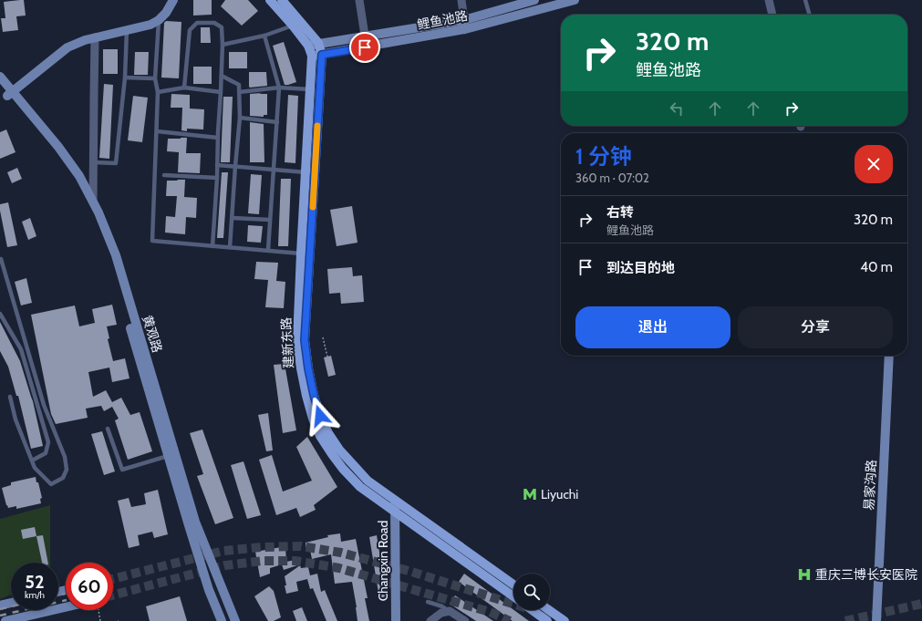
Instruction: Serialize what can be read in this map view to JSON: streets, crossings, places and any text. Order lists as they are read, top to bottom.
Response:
{
  "streets": {
    "main road": [
      "鲤鱼池路",
      "黄观路",
      "建新东路",
      "易家沟路",
      "Changxin Road"
    ]
  },
  "crossings": [
    ["鲤鱼池路", "建新东路"],
    ["建新东路", "Changxin Road"]
  ],
  "places": {
    "metro station": ["Liyuchi"],
    "hospital": ["重庆三博长安医院"]
  },
  "page": {
    "turn": ["320 m", "鲤鱼池路"],
    "heading": ["1 分钟", "360 m · 07:02"],
    "list": [
      {
        "name": "右转",
        "note": "鲤鱼池路",
        "value": "320 m"
      },
      {
        "name": "到达目的地",
        "value": "40 m"
      }
    ],
    "buttons": ["退出", "分享"],
    "speed": "52 km/h",
    "limit": "60"
  }
}
